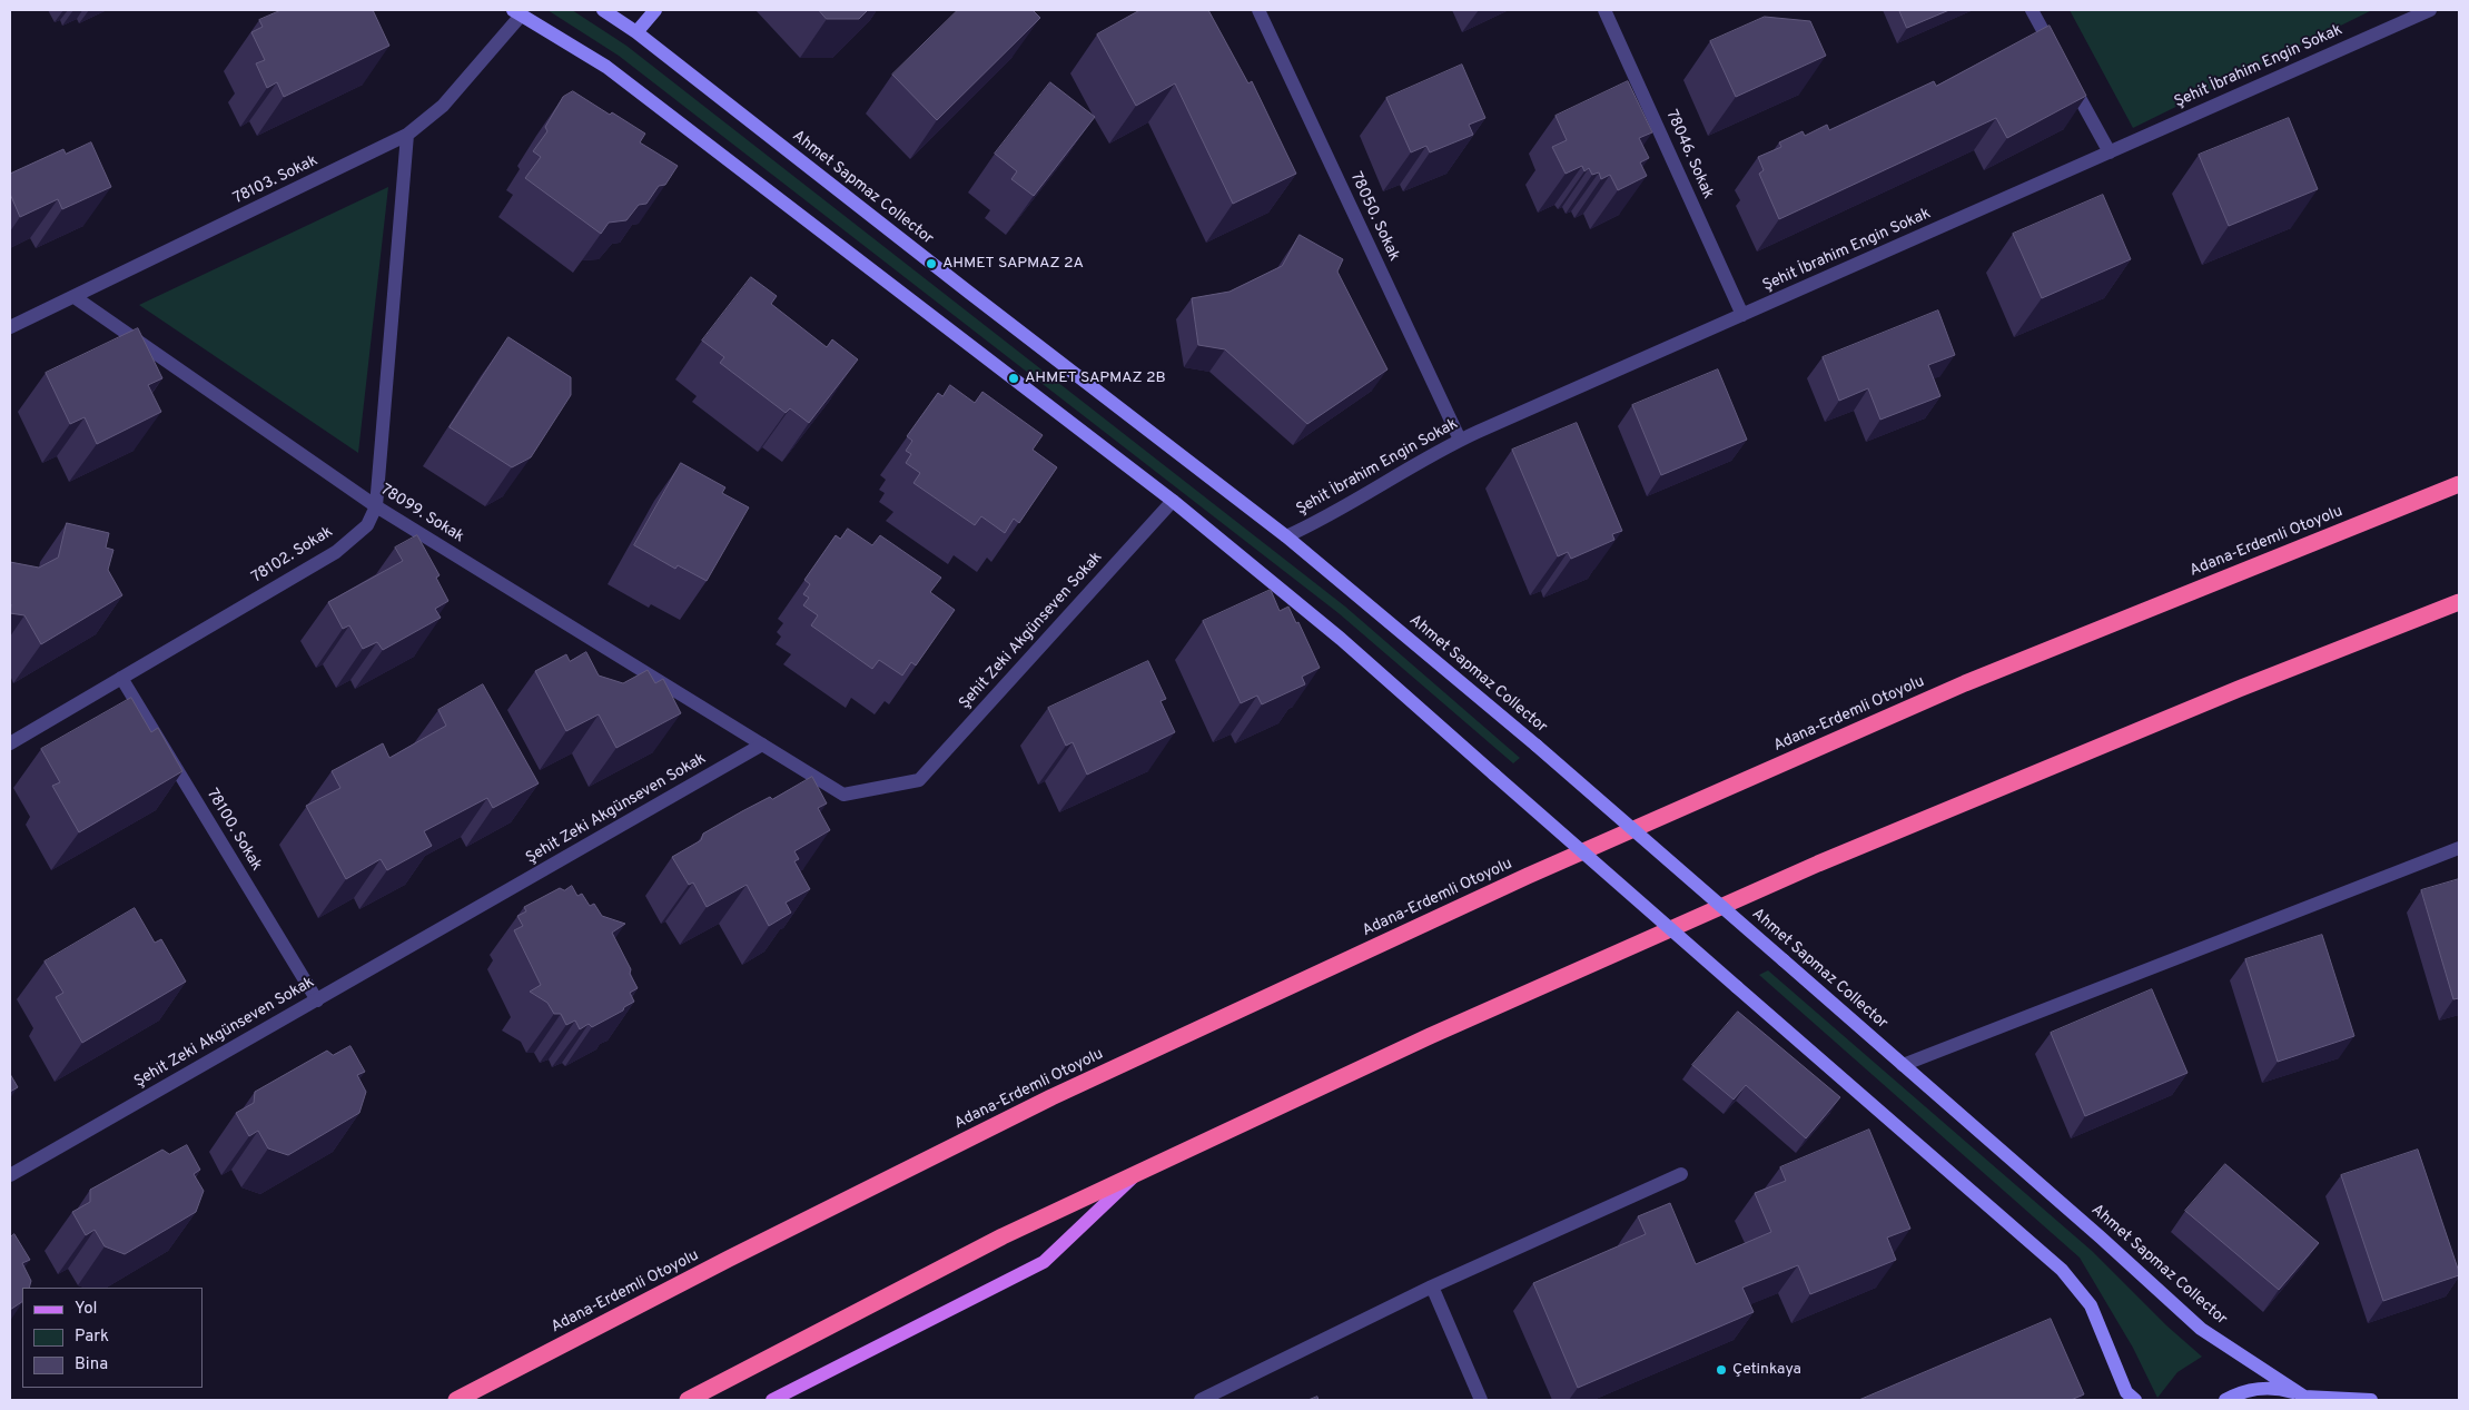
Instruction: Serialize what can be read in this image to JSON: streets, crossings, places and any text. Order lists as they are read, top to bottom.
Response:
{
  "streets": {
    "highway": ["Adana-Erdemli Otoyolu"],
    "main road": ["Ahmet Sapmaz Collector"],
    "street": [
      "Şehit İbrahim Engin Sokak",
      "78046. Sokak",
      "78103. Sokak",
      "78050. Sokak",
      "78099. Sokak",
      "78102. Sokak",
      "Şehit Zeki Akgünseven Sokak",
      "78100. Sokak"
    ]
  },
  "crossings": [
    ["Şehit İbrahim Engin Sokak", "78046. Sokak"],
    ["Şehit İbrahim Engin Sokak", "Ahmet Sapmaz Collector"],
    ["Şehit İbrahim Engin Sokak", "78050. Sokak"],
    ["78103. Sokak", "78099. Sokak"],
    ["78103. Sokak", "78102. Sokak"],
    ["78099. Sokak", "78102. Sokak"],
    ["78099. Sokak", "Şehit Zeki Akgünseven Sokak"],
    ["78102. Sokak", "78100. Sokak"],
    ["Şehit Zeki Akgünseven Sokak", "78100. Sokak"]
  ],
  "places": ["AHMET SAPMAZ 2A", "AHMET SAPMAZ 2B", "Çetinkaya"],
  "legend": ["Yol", "Park", "Bina"]
}
